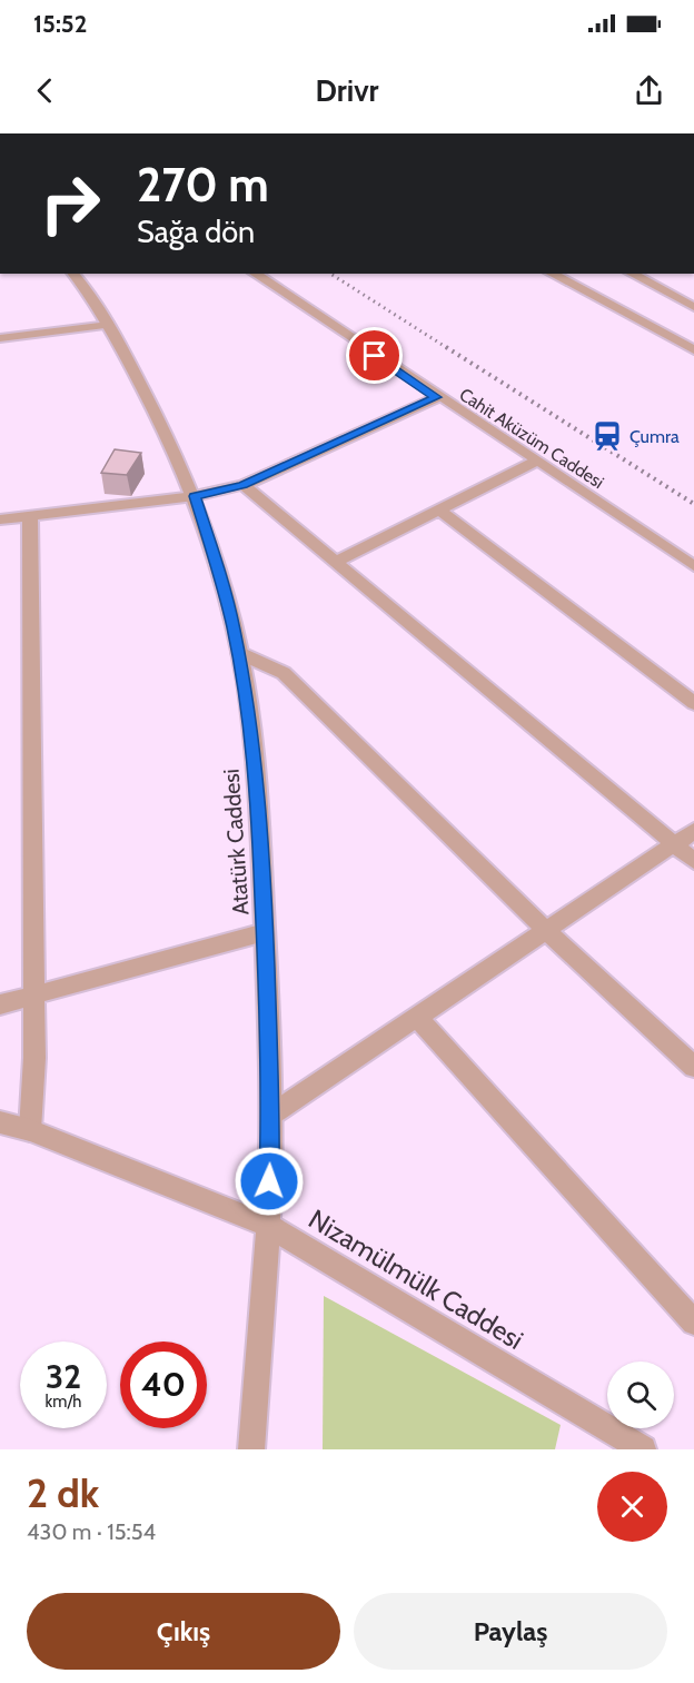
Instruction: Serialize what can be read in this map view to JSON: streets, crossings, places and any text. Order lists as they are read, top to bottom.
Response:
{
  "streets": {
    "street": ["Cahit Aküzüm Caddesi", "Atatürk Caddesi", "Nizamülmülk Caddesi"]
  },
  "crossings": [
    ["Atatürk Caddesi", "Nizamülmülk Caddesi"]
  ],
  "places": {
    "station": ["Çumra"]
  },
  "page": {
    "status": "15:52",
    "header": "Drivr",
    "turn": ["270 m", "Sağa dön"],
    "speed": "32 km/h",
    "limit": "40",
    "heading": ["2 dk", "430 m · 15:54"],
    "buttons": ["Çıkış", "Paylaş"]
  }
}
